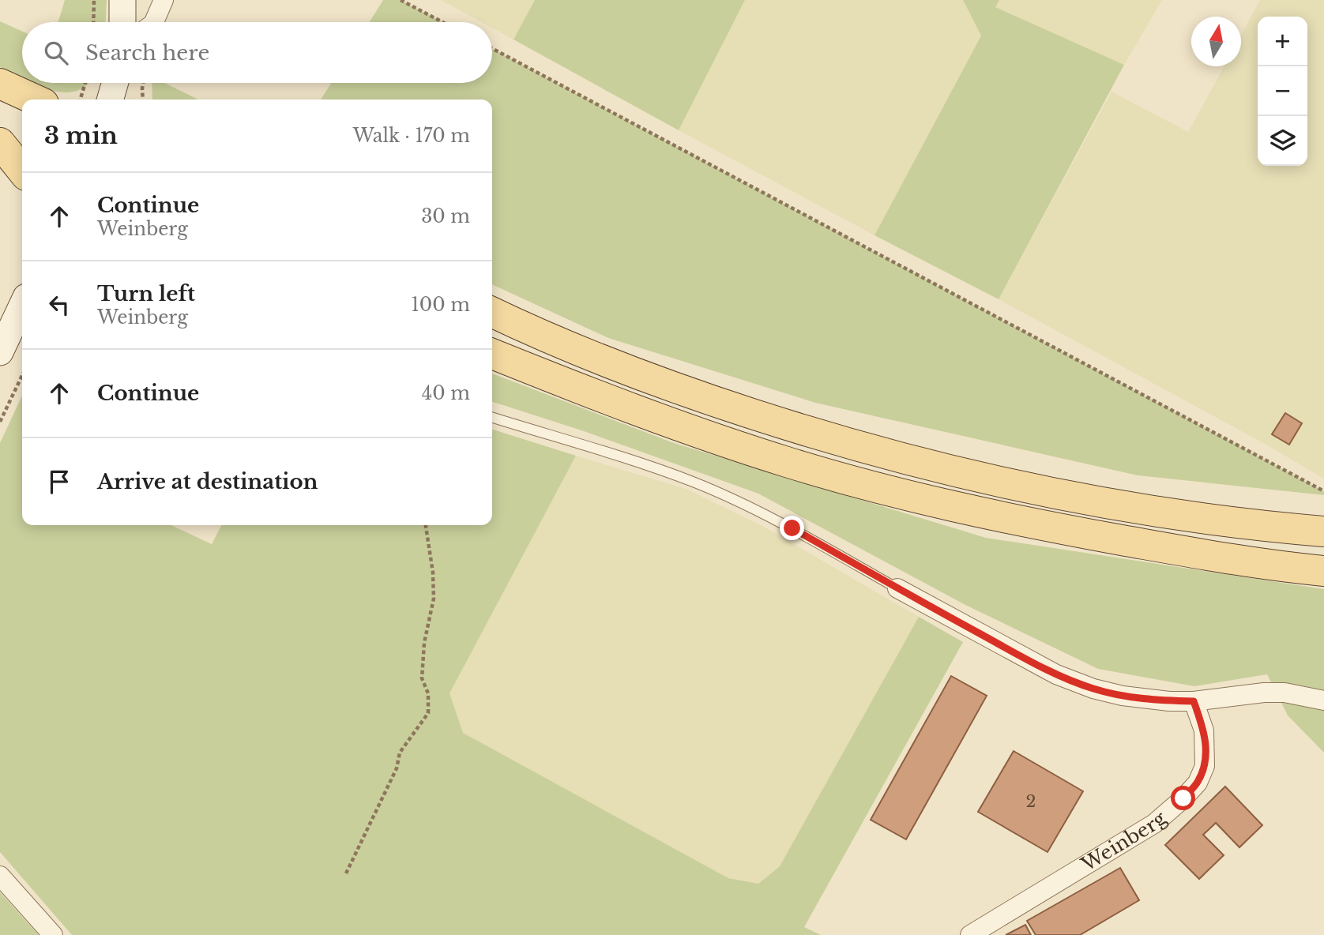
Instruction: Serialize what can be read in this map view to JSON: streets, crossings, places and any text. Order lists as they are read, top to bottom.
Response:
{
  "streets": {
    "street": ["Weinberg"]
  },
  "house_numbers": ["2"],
  "north": "top",
  "page": {
    "map_buttons": ["+", "−"],
    "search": "Search here",
    "heading": ["3 min", "Walk · 170 m"],
    "list": [
      ["Continue", "Weinberg", "30 m"],
      ["Turn left", "Weinberg", "100 m"],
      ["Continue", "40 m"],
      "Arrive at destination"
    ]
  }
}
